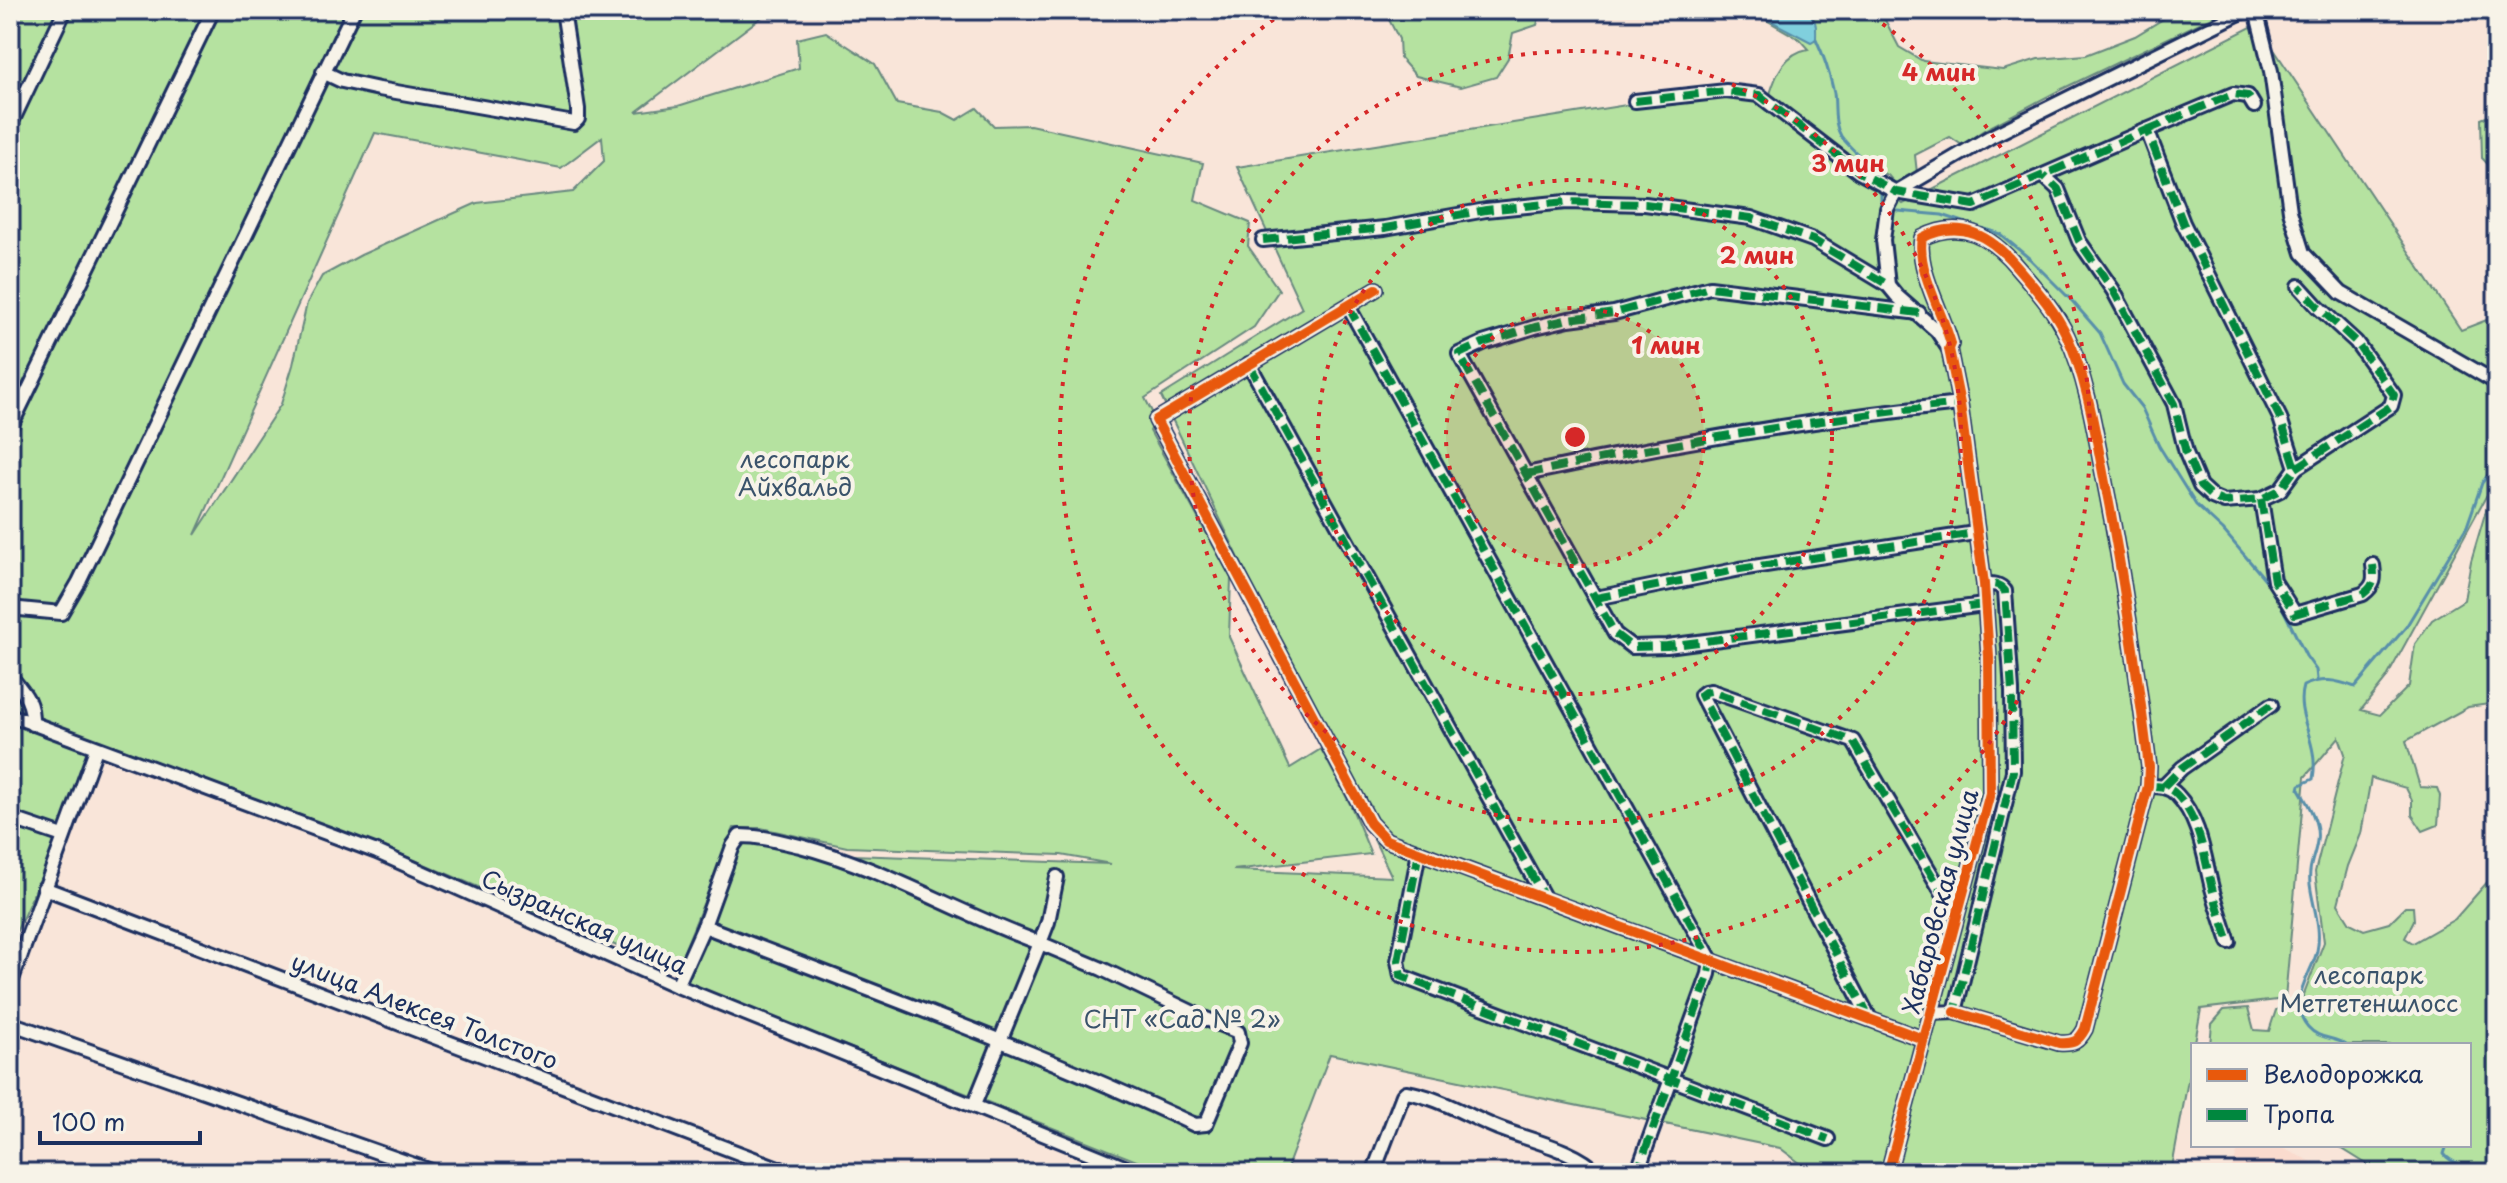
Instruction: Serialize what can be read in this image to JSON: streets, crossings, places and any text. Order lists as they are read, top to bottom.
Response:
{
  "streets": {
    "street": ["Хабаровская улица", "Сызранская улица", "улица Алексея Толстого"]
  },
  "parks": ["лесопарк Айхвальд", "лесопарк Метгетеншлосс", "СНТ «Сад № 2»"],
  "legend": ["Велодорожка", "Тропа"],
  "scale_bar": "100 m",
  "rings": [
    "4 мин",
    "3 мин",
    "2 мин",
    "1 мин"
  ]
}
